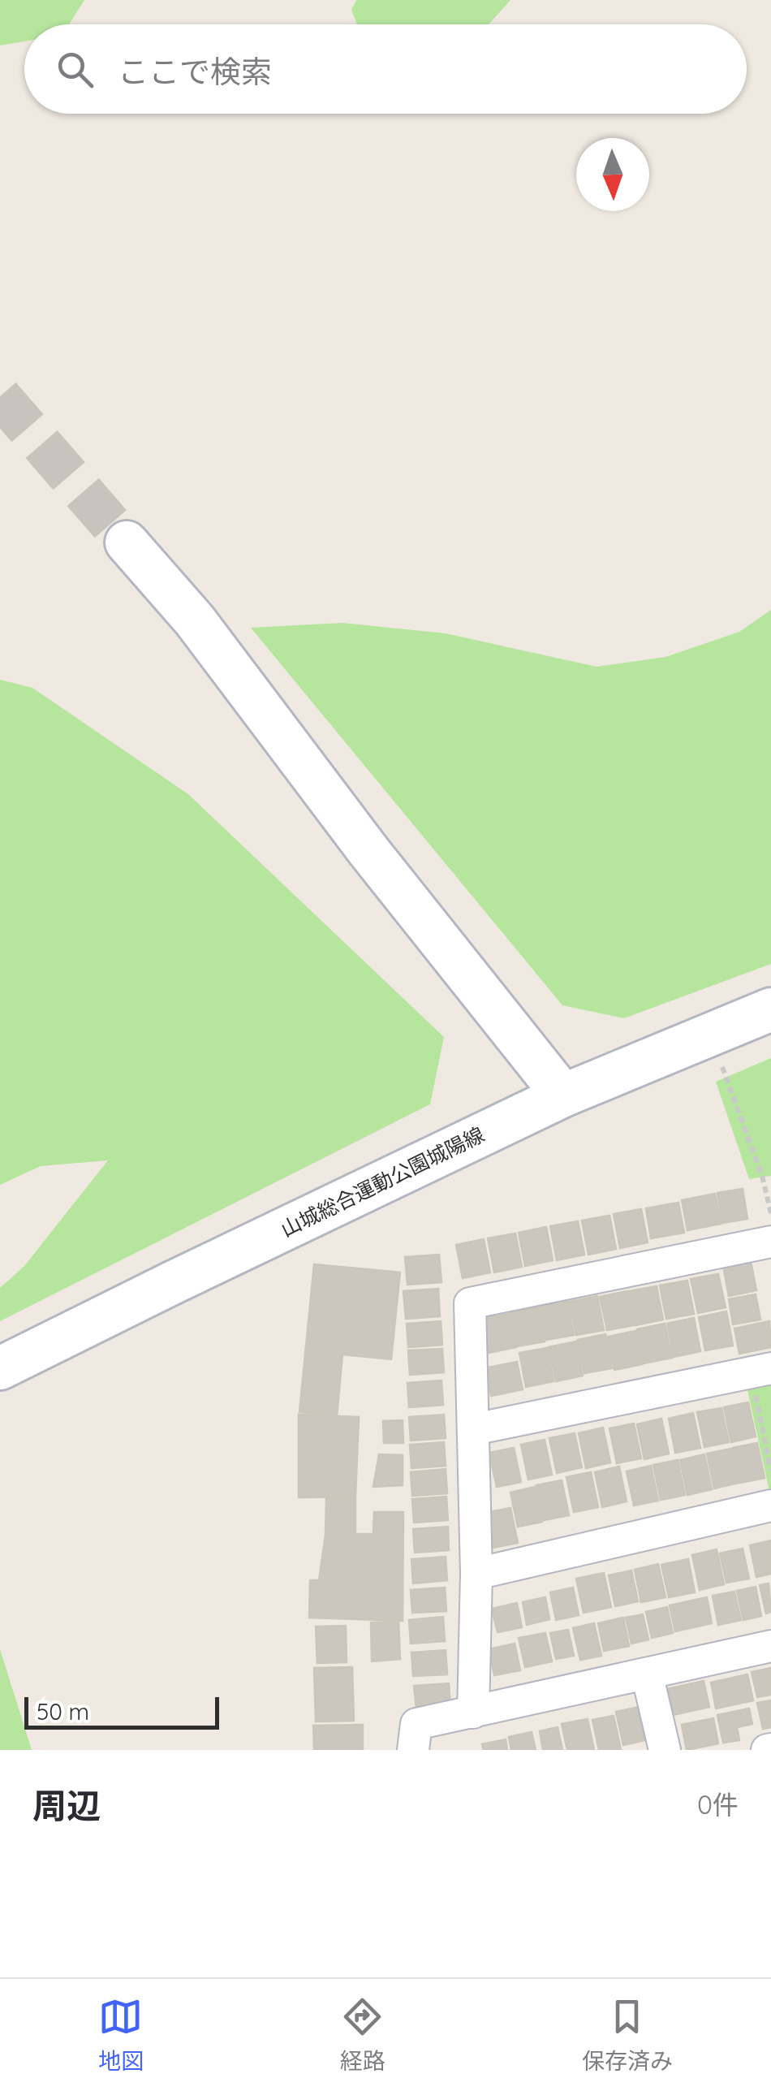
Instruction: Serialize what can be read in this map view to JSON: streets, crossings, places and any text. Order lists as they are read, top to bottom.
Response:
{
  "streets": {
    "main road": ["山城総合運動公園城陽線"]
  },
  "scale_bar": "50 m",
  "north": "bottom",
  "page": {
    "search": "ここで検索",
    "scale": "50 m",
    "heading": ["周辺", "0件"],
    "nav": ["地図", "経路", "保存済み"]
  }
}
